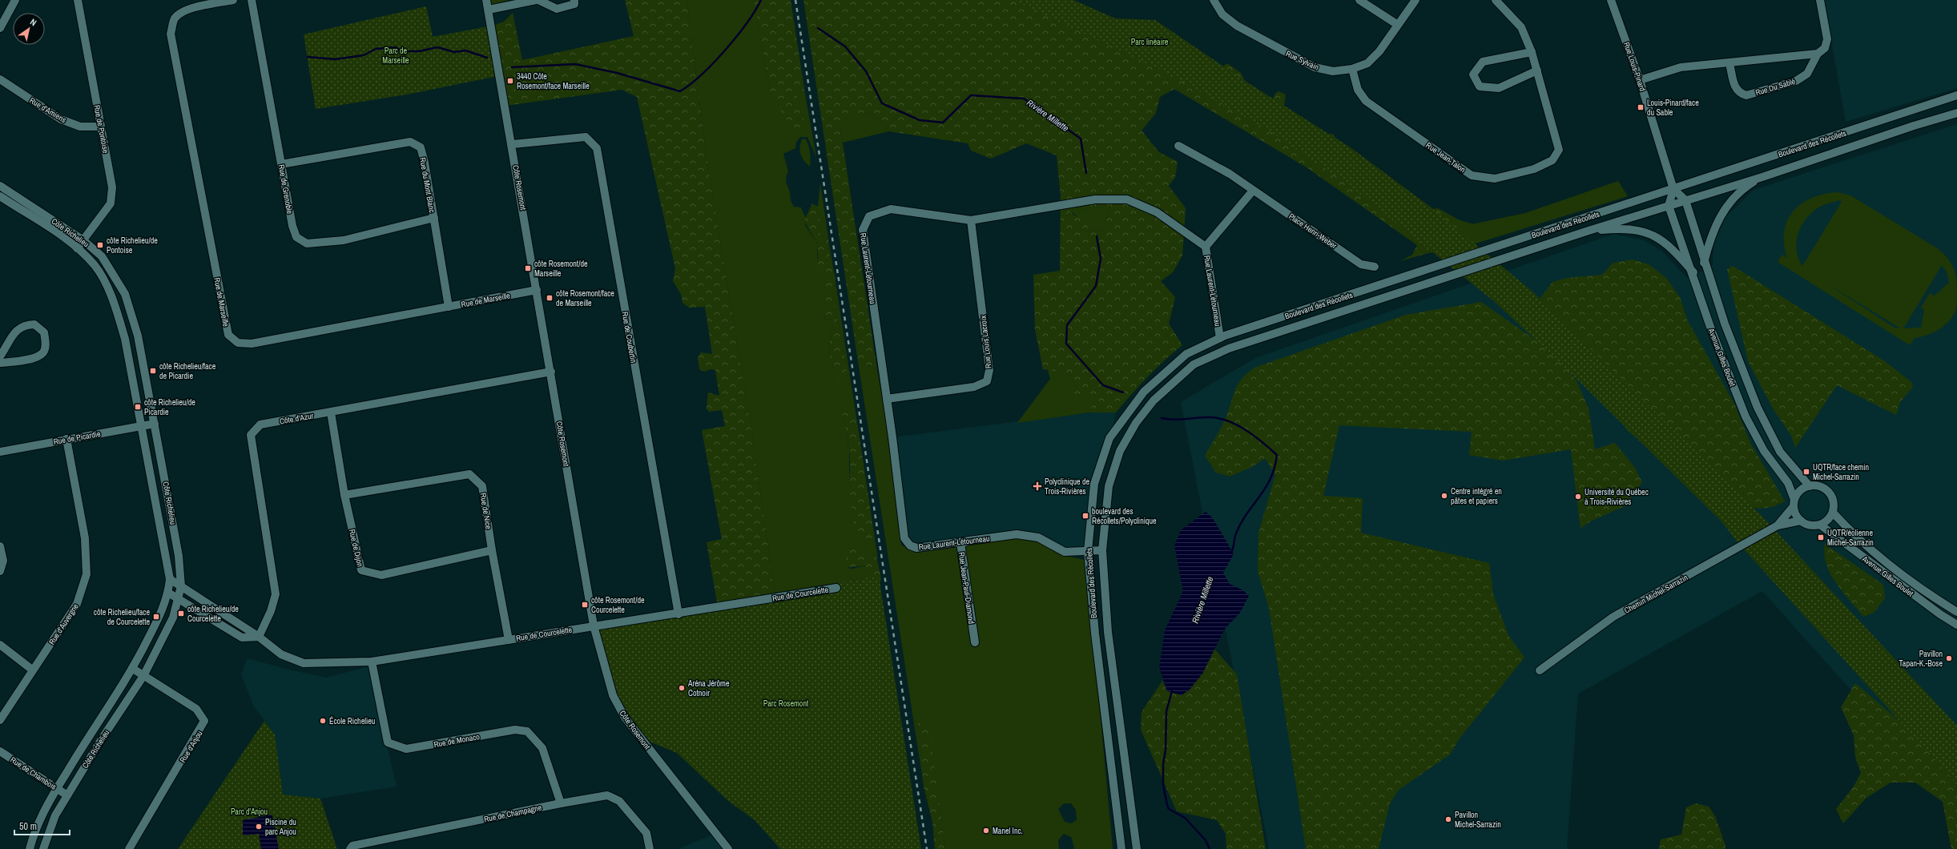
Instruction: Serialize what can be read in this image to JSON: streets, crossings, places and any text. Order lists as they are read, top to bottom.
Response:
{
  "streets": {
    "street": [
      "Rue Sylvain",
      "Rue Louis-Pinard",
      "Rue Du Sablé",
      "Rue d'Amiens",
      "Rue de Pontoise",
      "Boulevard des Récollets",
      "Rue Jean-Talon",
      "Rue du Mont Blanc",
      "Côte Rosemont",
      "Rue de Grenoble",
      "Place Henri-Weber",
      "Côte Richelieu",
      "Rue Laurent-Létourneau",
      "Rue de Marseille",
      "Rue de Coubertin",
      "Rue Louis Lacroix",
      "Avenue Gilles Boulet",
      "Côte d'Azur",
      "Rue de Picardie",
      "Rue de Nice",
      "Rue de Dijon",
      "Rue Jean-Paul-Diamond",
      "Rue de Courcelette",
      "Chemin Michel-Sarrazin",
      "Rue d'Auvergne",
      "Rue de Monaco",
      "Rue d'Anjou",
      "Rue de Chambois",
      "Rue de Champagne"
    ]
  },
  "crossings": [
    ["Rue Sylvain", "Rue Jean-Talon"],
    ["Rue Louis-Pinard", "Boulevard des Récollets"],
    ["Rue d'Amiens", "Rue de Pontoise"],
    ["Rue de Pontoise", "Côte Richelieu"],
    ["Boulevard des Récollets", "Rue Laurent-Létourneau"],
    ["Boulevard des Récollets", "Avenue Gilles Boulet"],
    ["Rue du Mont Blanc", "Rue de Grenoble"],
    ["Rue du Mont Blanc", "Rue de Marseille"],
    ["Côte Rosemont", "Rue de Marseille"],
    ["Côte Rosemont", "Rue de Coubertin"],
    ["Côte Rosemont", "Côte d'Azur"],
    ["Côte Rosemont", "Rue de Courcelette"],
    ["Côte Richelieu", "Rue de Picardie"],
    ["Côte Richelieu", "Rue de Courcelette"],
    ["Côte Richelieu", "Rue d'Anjou"],
    ["Côte Richelieu", "Rue de Chambois"],
    ["Rue Laurent-Létourneau", "Rue Louis Lacroix"],
    ["Rue Laurent-Létourneau", "Rue Jean-Paul-Diamond"],
    ["Rue de Coubertin", "Rue de Courcelette"],
    ["Avenue Gilles Boulet", "Chemin Michel-Sarrazin"],
    ["Côte d'Azur", "Rue de Dijon"],
    ["Côte d'Azur", "Rue de Courcelette"],
    ["Rue de Picardie", "Rue d'Auvergne"],
    ["Rue de Nice", "Rue de Dijon"],
    ["Rue de Nice", "Rue de Courcelette"],
    ["Rue de Courcelette", "Rue de Monaco"],
    ["Rue de Monaco", "Rue de Champagne"]
  ],
  "water": ["Rivière Millette"],
  "parks": [
    "Parc linéaire",
    "Parc de Marseille",
    "Parc Rosemont",
    "Parc d'Anjou"
  ],
  "places": {
    "transit": [
      "3440 Côte Rosemont/face Marseille",
      "Louis-Pinard/face du Sable",
      "côte Richelieu/de Pontoise",
      "côte Rosemont/de Marseille",
      "côte Rosemont/face de Marseille",
      "côte Richelieu/face de Picardie",
      "côte Richelieu/de Picardie",
      "UQTR/face chemin Michel-Sarrazin",
      "boulevard des Récollets/Polyclinique",
      "UQTR/éolienne Michel-Sarrazin",
      "côte Rosemont/de Courcelette",
      "côte Richelieu/de Courcelette",
      "côte Richelieu/face de Courcelette"
    ],
    "health": ["Polyclinique de Trois-Rivières"],
    "other": [
      "Centre intégré en pâtes et papiers",
      "Université du Québec à Trois-Rivières",
      "Pavillon Tapan-K.-Bose",
      "Aréna Jérôme Cotnoir",
      "École Richelieu",
      "Pavillon Michel-Sarrazin",
      "Piscine du parc Anjou",
      "Manel Inc."
    ]
  },
  "scale_bar": "50 m",
  "north": "top right"
}
